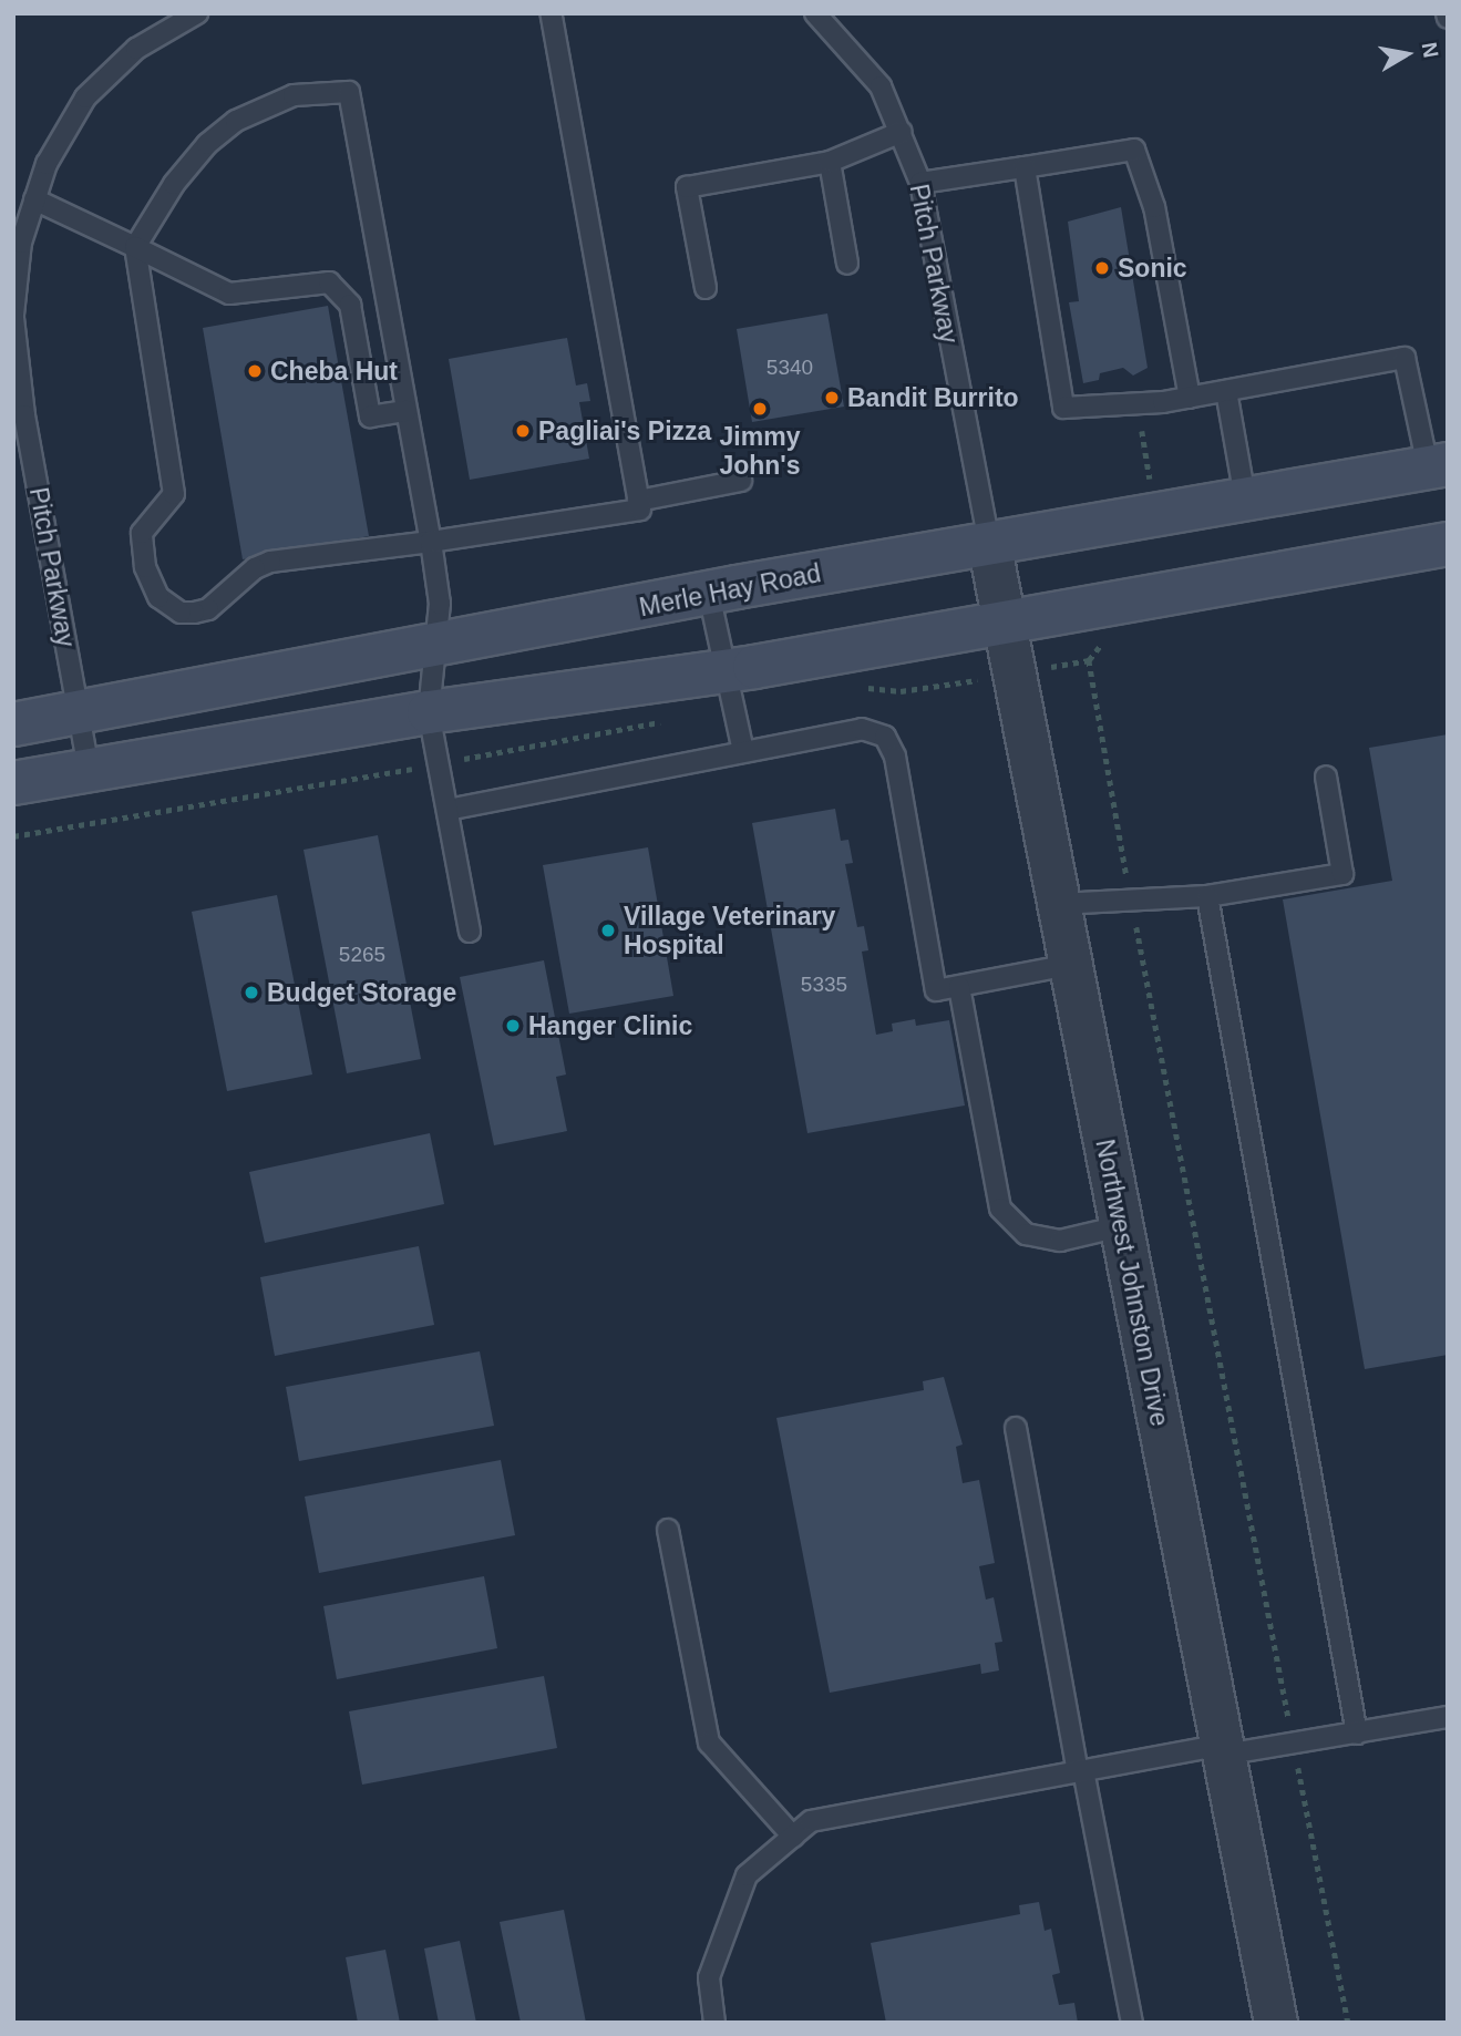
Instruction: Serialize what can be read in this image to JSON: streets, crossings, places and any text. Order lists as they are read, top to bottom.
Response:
{
  "streets": {
    "main road": ["Merle Hay Road"],
    "street": ["Northwest Johnston Drive"],
    "lane": ["Pitch Parkway"]
  },
  "crossings": [
    ["Pitch Parkway", "Merle Hay Road"],
    ["Pitch Parkway", "Northwest Johnston Drive"],
    ["Merle Hay Road", "Northwest Johnston Drive"]
  ],
  "places": [
    "Sonic",
    "Cheba Hut",
    "Bandit Burrito",
    "Jimmy John's",
    "Pagliai's Pizza",
    "Village Veterinary Hospital",
    "Budget Storage",
    "Hanger Clinic"
  ],
  "house_numbers": ["5340", "5265", "5335"],
  "north": "right"
}
